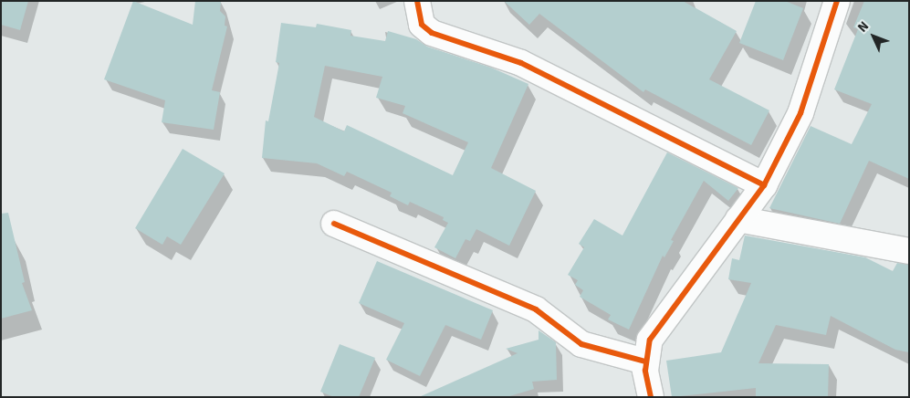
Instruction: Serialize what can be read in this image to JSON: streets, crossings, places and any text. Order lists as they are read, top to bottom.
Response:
{
  "north": "top left"
}
